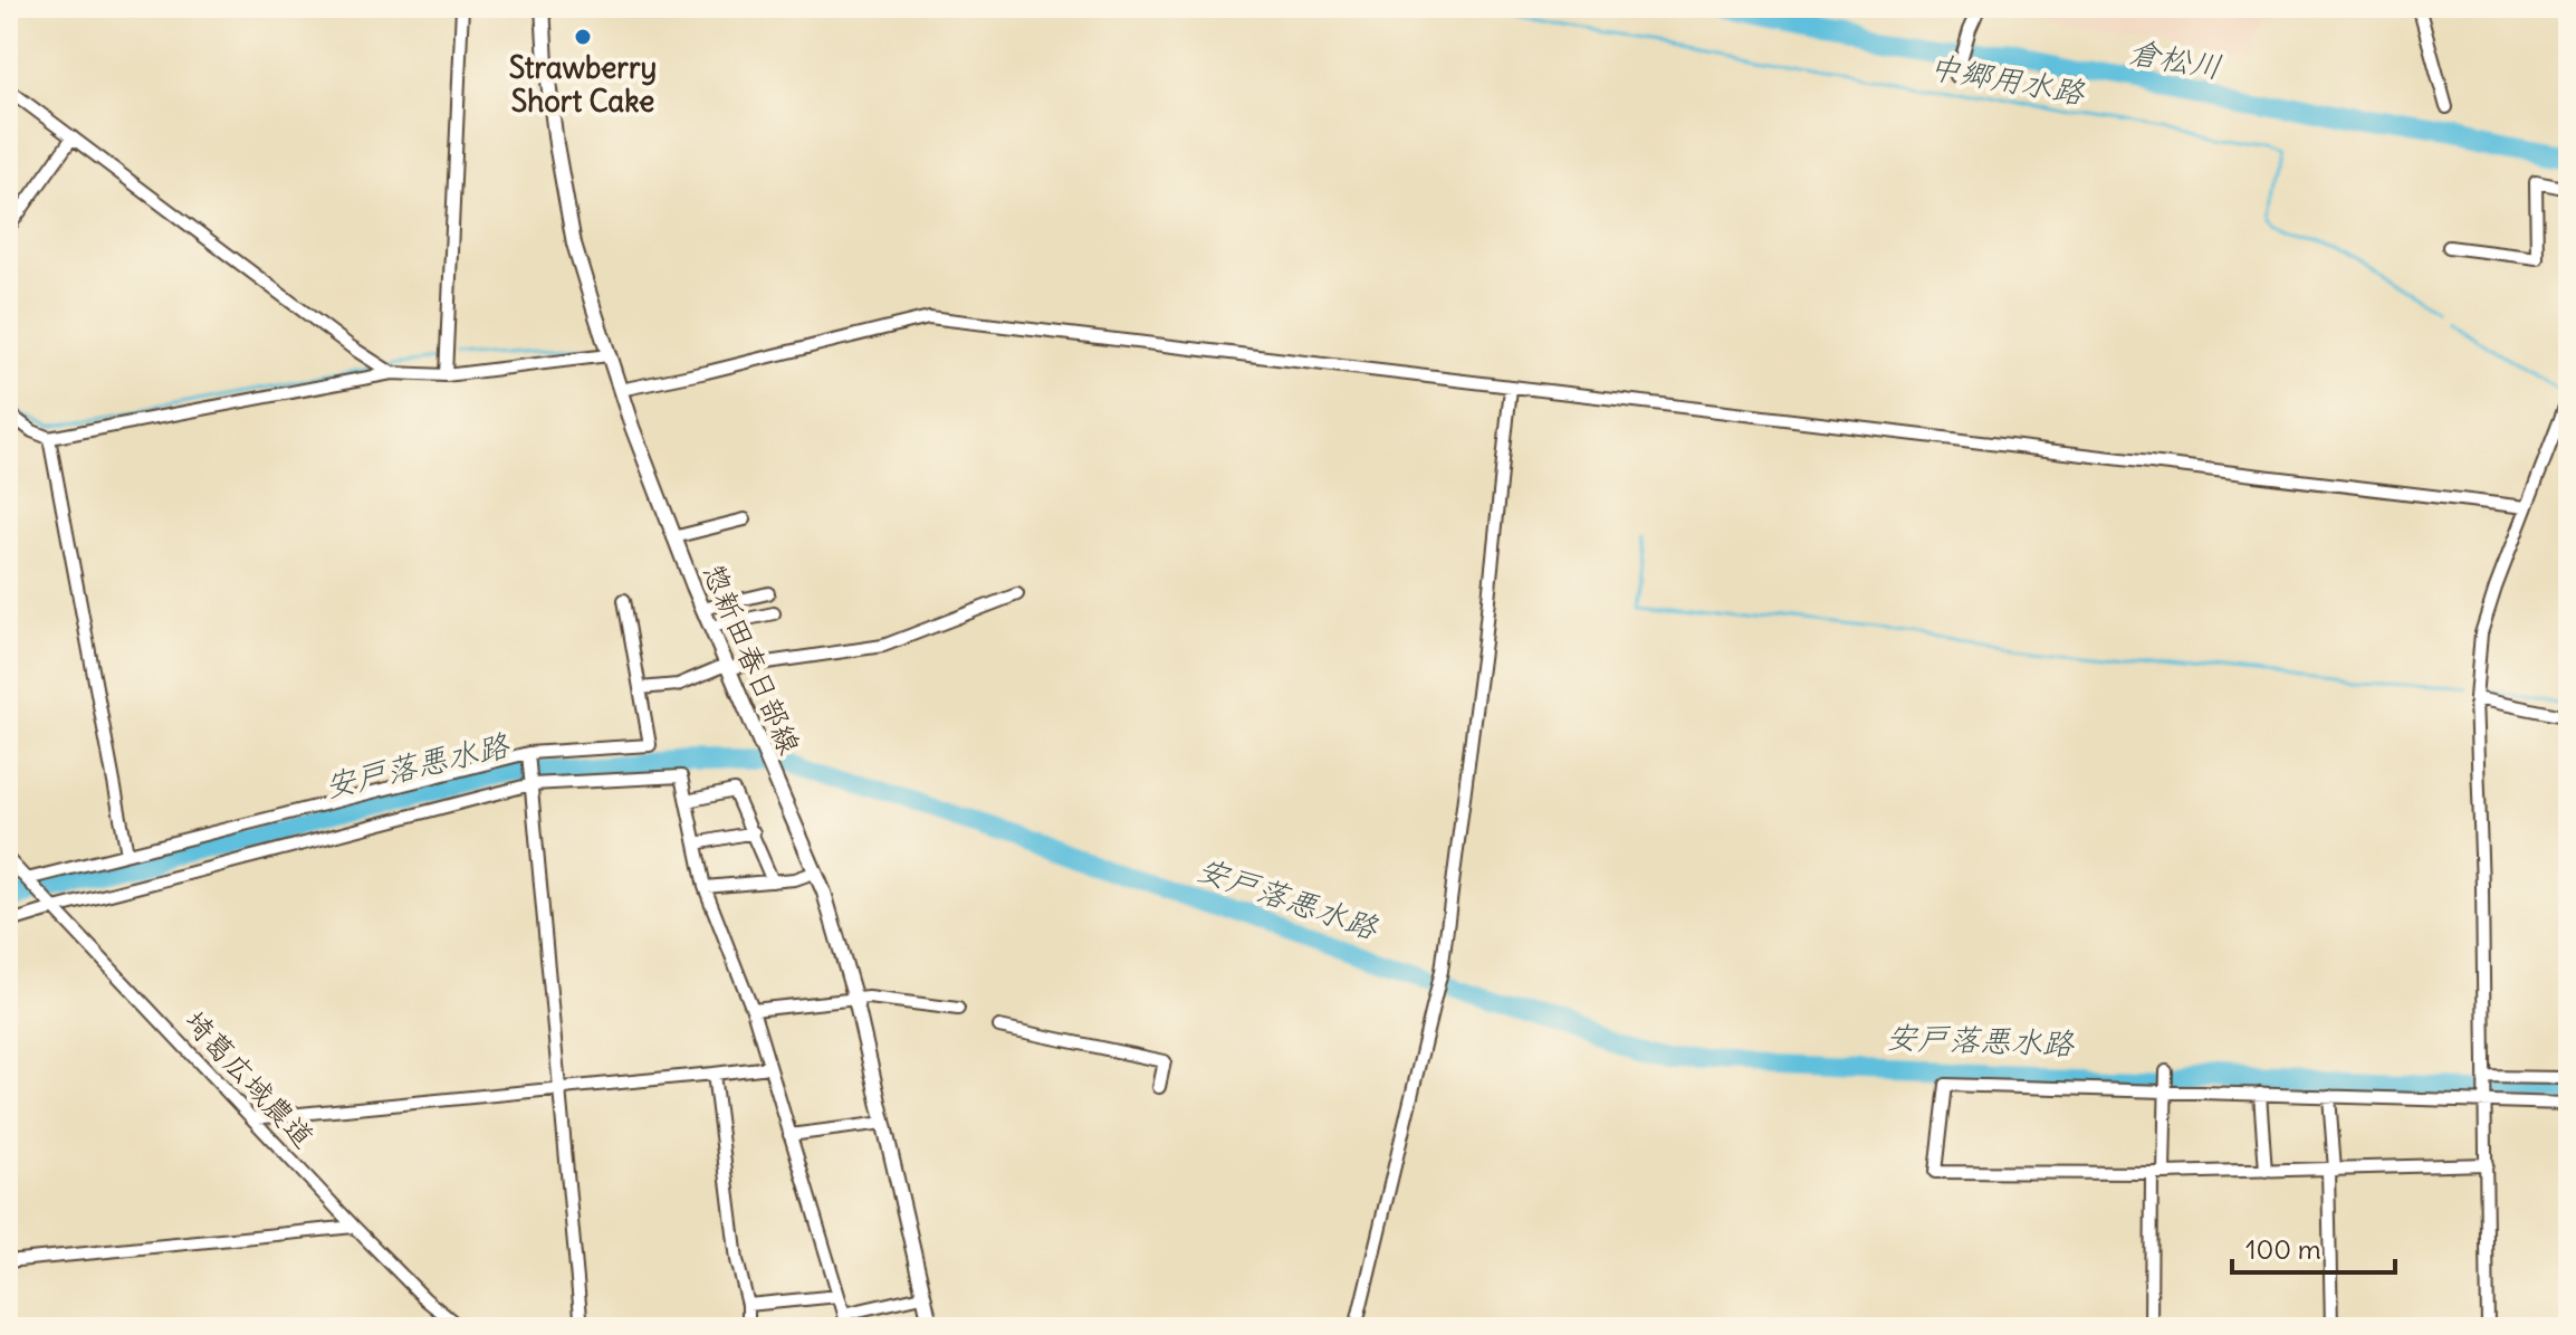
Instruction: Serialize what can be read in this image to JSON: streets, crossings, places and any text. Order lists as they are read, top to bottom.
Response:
{
  "streets": {
    "main road": ["惣新田春日部線"],
    "street": ["埼葛広域農道"]
  },
  "water": ["倉松川", "中郷用水路", "安戸落悪水路"],
  "places": ["Strawberry Short Cake"],
  "scale_bar": "100 m"
}
